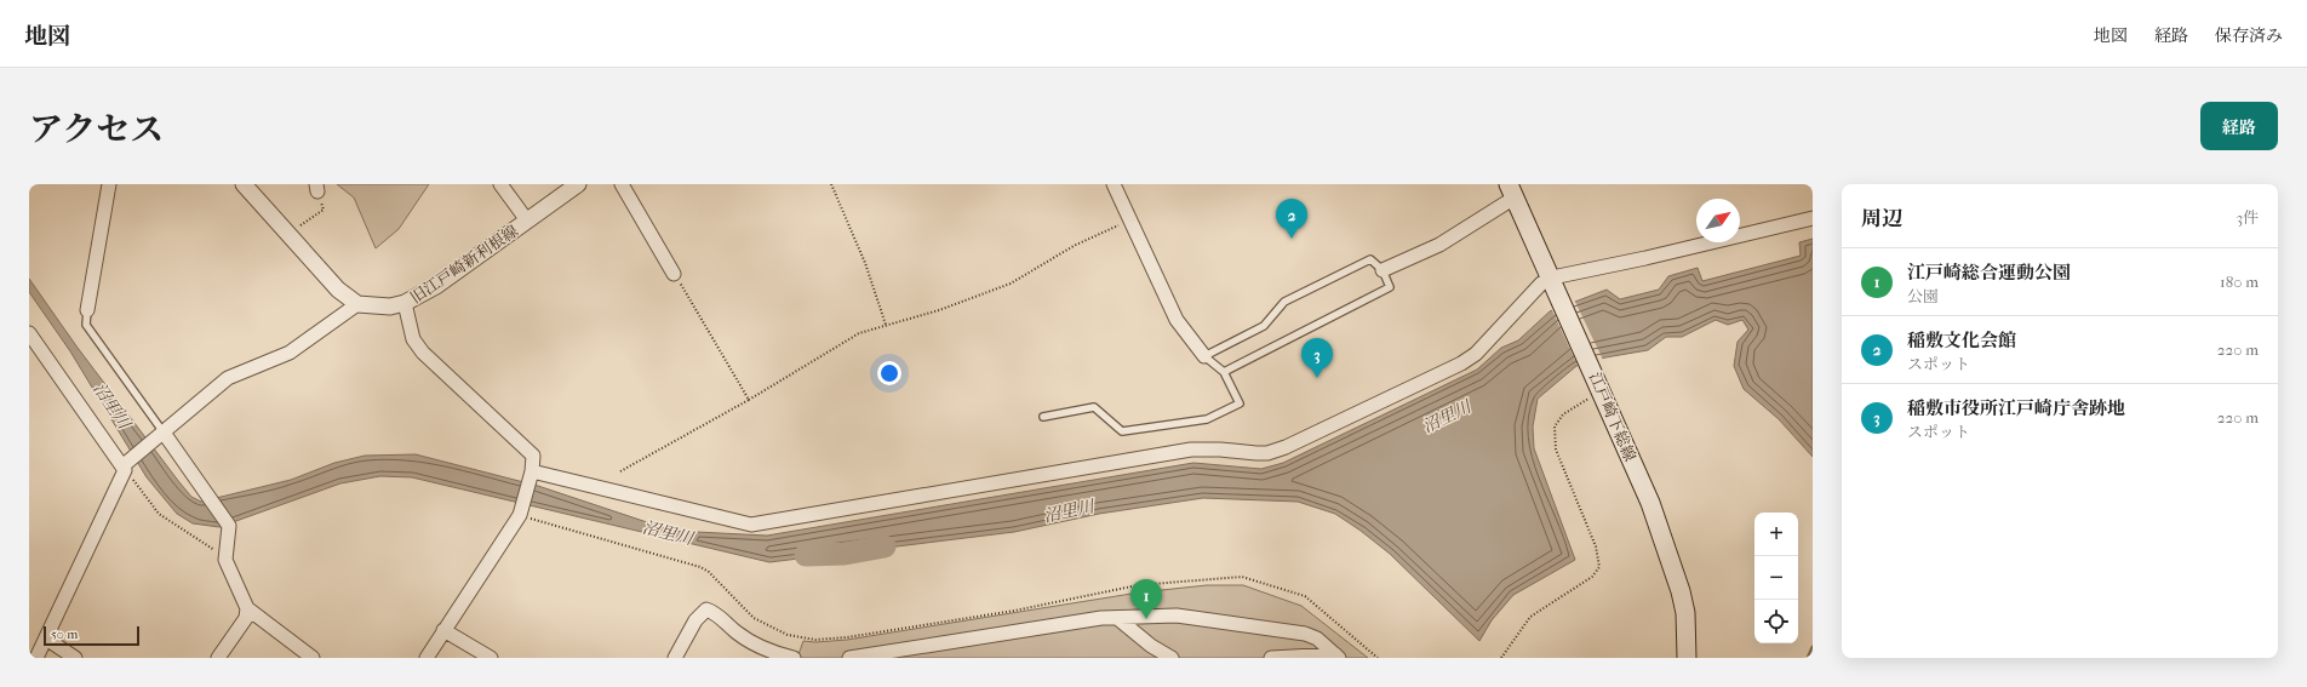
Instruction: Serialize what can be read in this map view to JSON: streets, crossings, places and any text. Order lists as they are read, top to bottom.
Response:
{
  "streets": {
    "main road": ["江戸崎下総線"],
    "street": ["旧江戸崎新利根線"]
  },
  "water": ["沼里川"],
  "scale_bar": "50 m",
  "north": "top right",
  "page": {
    "header": "地図",
    "nav": ["地図", "経路", "保存済み"],
    "title": "アクセス",
    "buttons": "経路",
    "heading": ["周辺", "3件"],
    "pins": ["2", "3", "1"],
    "list": [
      {
        "mark": "1",
        "name": "江戸崎総合運動公園",
        "note": "公園",
        "value": "180 m"
      },
      {
        "mark": "2",
        "name": "稲敷文化会館",
        "note": "スポット",
        "value": "220 m"
      },
      {
        "mark": "3",
        "name": "稲敷市役所江戸崎庁舎跡地",
        "note": "スポット",
        "value": "220 m"
      }
    ],
    "map_buttons": ["+", "−"],
    "scale": "50 m"
  }
}
